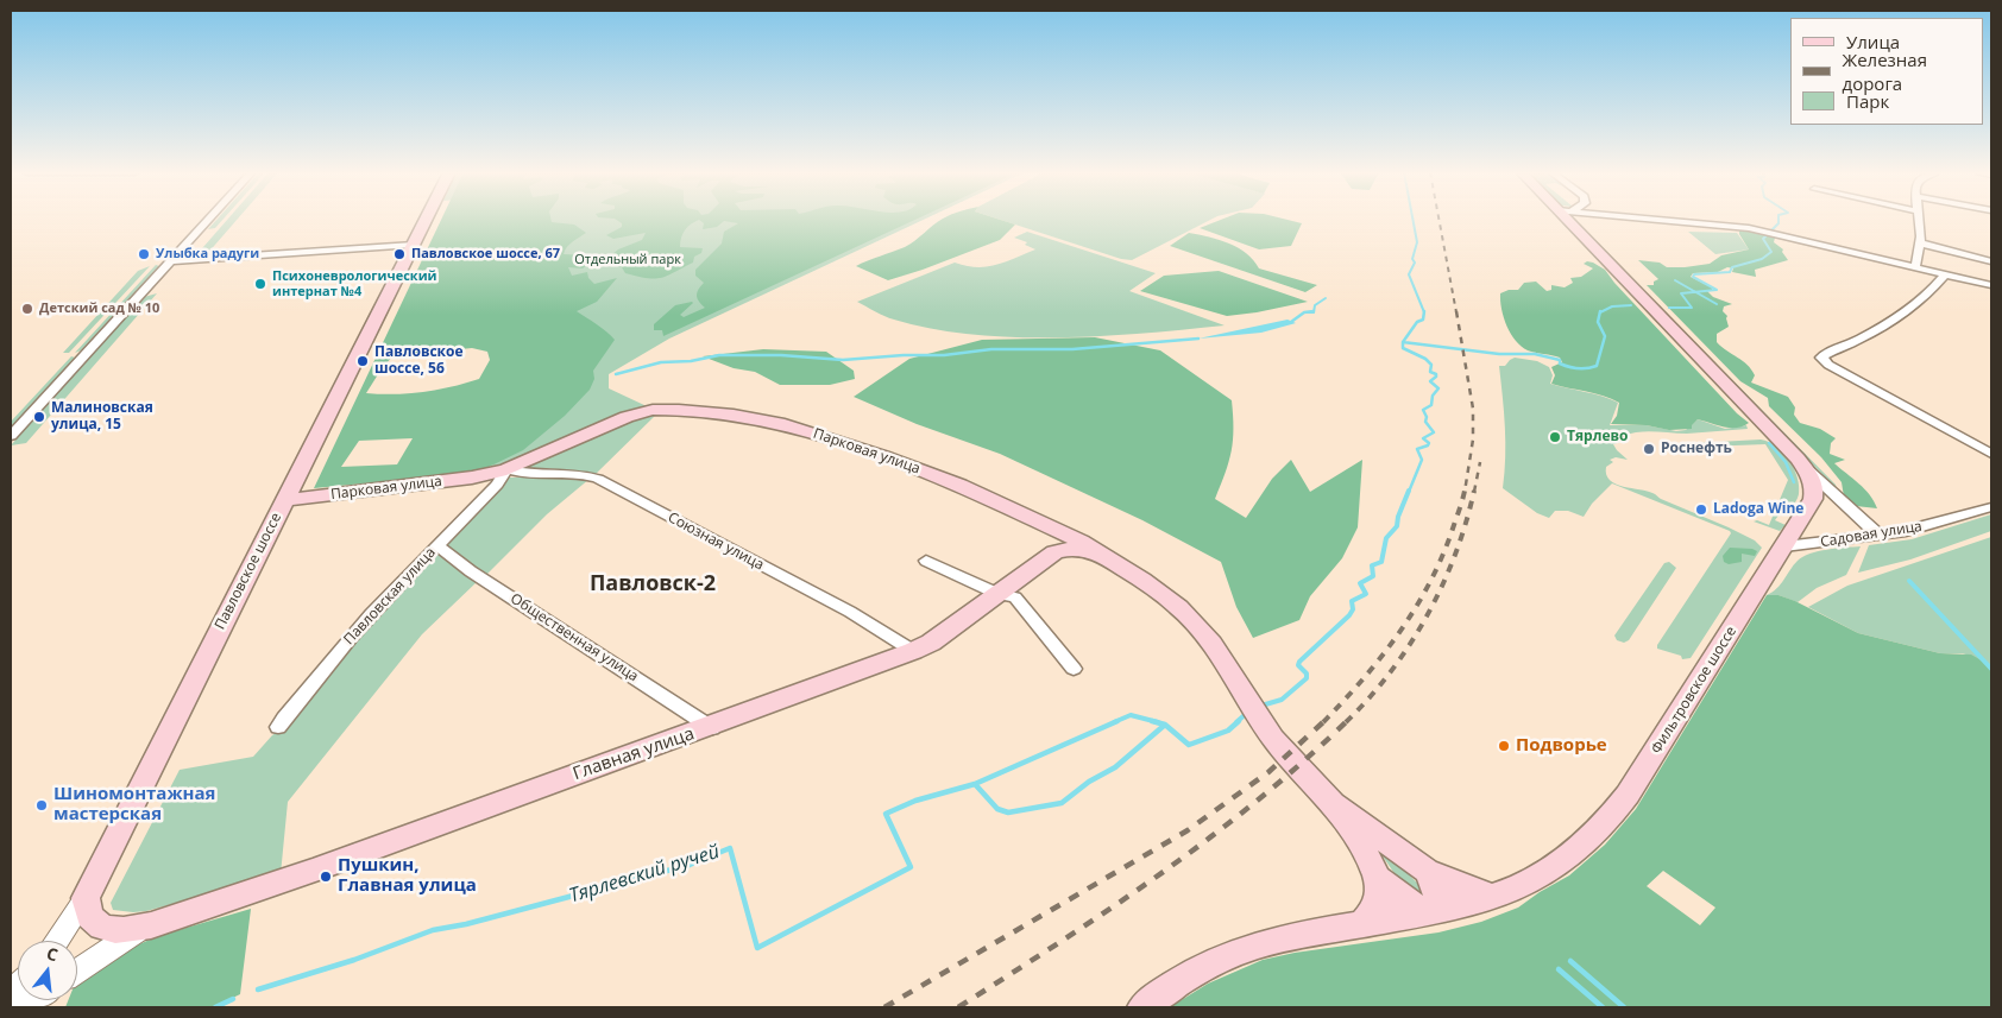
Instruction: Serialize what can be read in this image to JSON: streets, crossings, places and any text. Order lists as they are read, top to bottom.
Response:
{
  "streets": {
    "main road": [
      "Парковая улица",
      "Павловское шоссе",
      "Фильтровское шоссе",
      "Главная улица"
    ],
    "street": [
      "Садовая улица",
      "Союзная улица",
      "Павловская улица",
      "Общественная улица"
    ]
  },
  "crossings": [
    ["Парковая улица", "Союзная улица"],
    ["Парковая улица", "Павловское шоссе"],
    ["Парковая улица", "Павловская улица"],
    ["Парковая улица", "Главная улица"],
    ["Садовая улица", "Фильтровское шоссе"],
    ["Союзная улица", "Павловская улица"],
    ["Союзная улица", "Главная улица"],
    ["Павловская улица", "Общественная улица"],
    ["Общественная улица", "Главная улица"]
  ],
  "districts": ["Павловск-2"],
  "water": ["Тярлевский ручей"],
  "parks": ["Отдельный парк"],
  "places": [
    "Улыбка радуги",
    "Павловское шоссе, 67",
    "Психоневрологический интернат №4",
    "Детский сад № 10",
    "Павловское шоссе, 56",
    "Малиновская улица, 15",
    "Тярлево",
    "Роснефть",
    "Ladoga Wine",
    "Подворье",
    "Шиномонтажная мастерская",
    "Пушкин, Главная улица"
  ],
  "legend": ["Улица", "Железная дорога", "Парк"],
  "north": "top"
}
